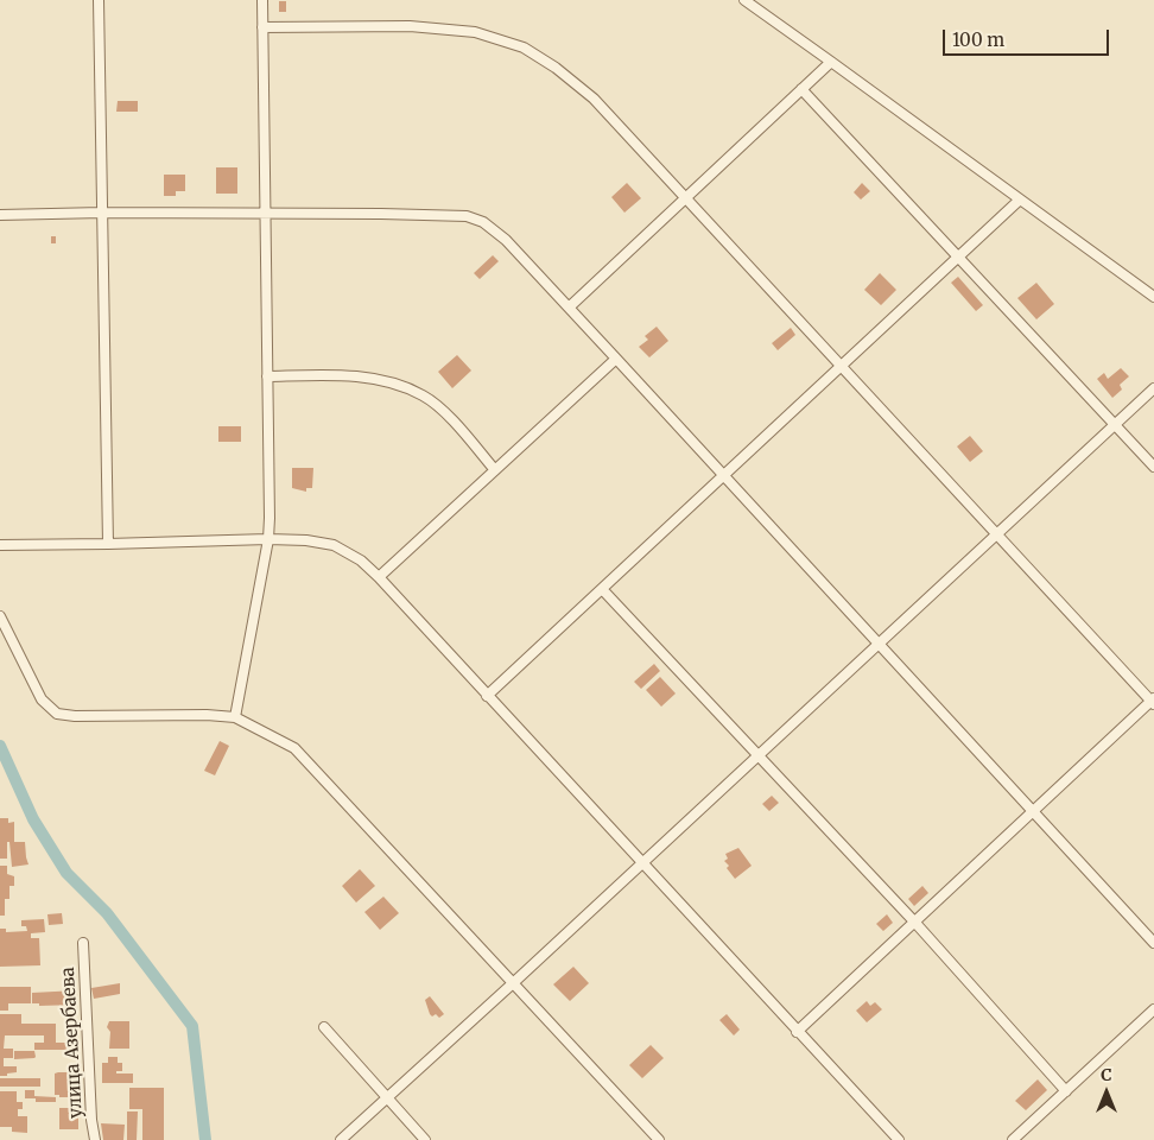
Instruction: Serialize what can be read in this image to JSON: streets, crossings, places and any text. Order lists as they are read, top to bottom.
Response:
{
  "streets": {
    "street": ["улица Азербаева"]
  },
  "scale_bar": "100 m",
  "north": "top"
}
